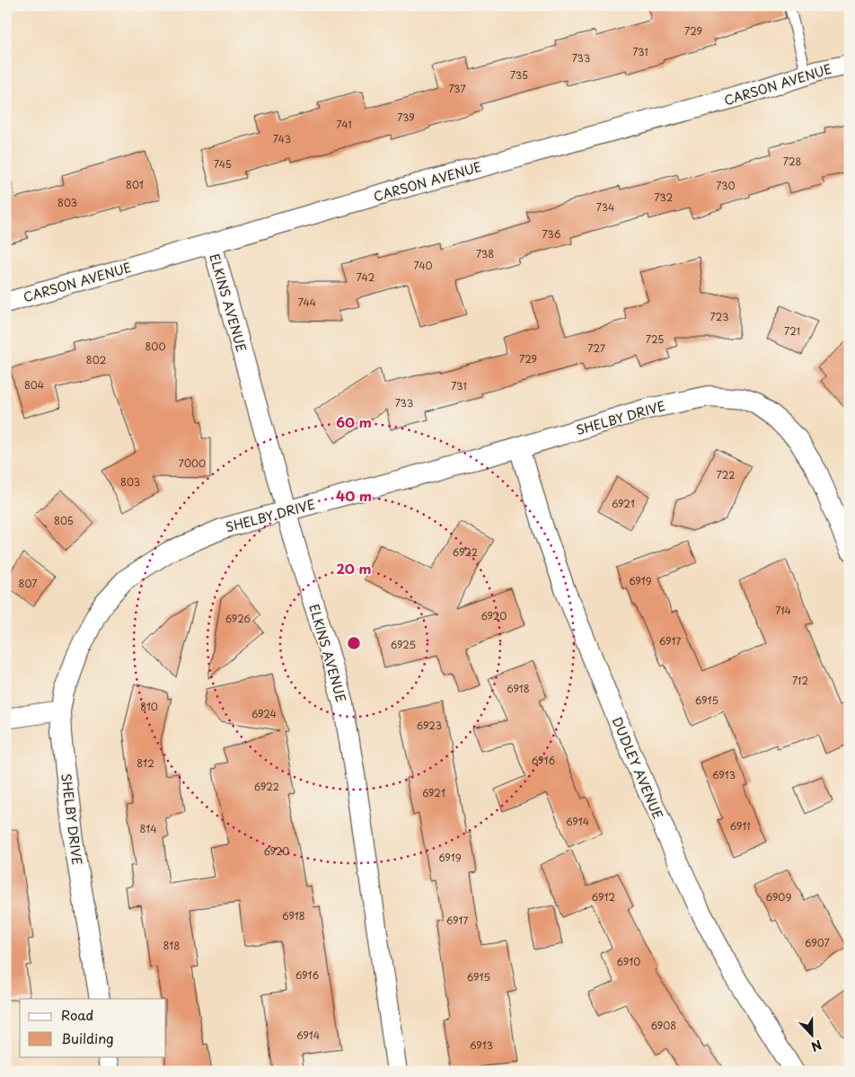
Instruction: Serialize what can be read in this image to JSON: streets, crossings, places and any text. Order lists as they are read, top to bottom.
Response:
{
  "streets": {
    "street": [
      "CARSON AVENUE",
      "ELKINS AVENUE",
      "SHELBY DRIVE",
      "DUDLEY AVENUE"
    ]
  },
  "crossings": [
    ["CARSON AVENUE", "ELKINS AVENUE"],
    ["ELKINS AVENUE", "SHELBY DRIVE"],
    ["SHELBY DRIVE", "DUDLEY AVENUE"]
  ],
  "house_numbers": [
    "729",
    "731",
    "733",
    "735",
    "737",
    "739",
    "741",
    "743",
    "728",
    "745",
    "801",
    "730",
    "732",
    "803",
    "734",
    "736",
    "738",
    "740",
    "742",
    "744",
    "723",
    "721",
    "725",
    "800",
    "727",
    "729",
    "802",
    "804",
    "731",
    "733",
    "7000",
    "722",
    "803",
    "6921",
    "805",
    "6922",
    "6919",
    "807",
    "714",
    "6920",
    "6926",
    "6917",
    "6925",
    "712",
    "6918",
    "6915",
    "810",
    "6924",
    "6923",
    "6916",
    "812",
    "6913",
    "6922",
    "6921",
    "6914",
    "6911",
    "814",
    "6920",
    "6919",
    "6912",
    "6909",
    "6918",
    "6917",
    "6907",
    "818",
    "6910",
    "6916",
    "6915",
    "6908",
    "6914",
    "6913"
  ],
  "legend": ["Road", "Building"],
  "north": "bottom",
  "rings": ["60 m", "40 m", "20 m"]
}
